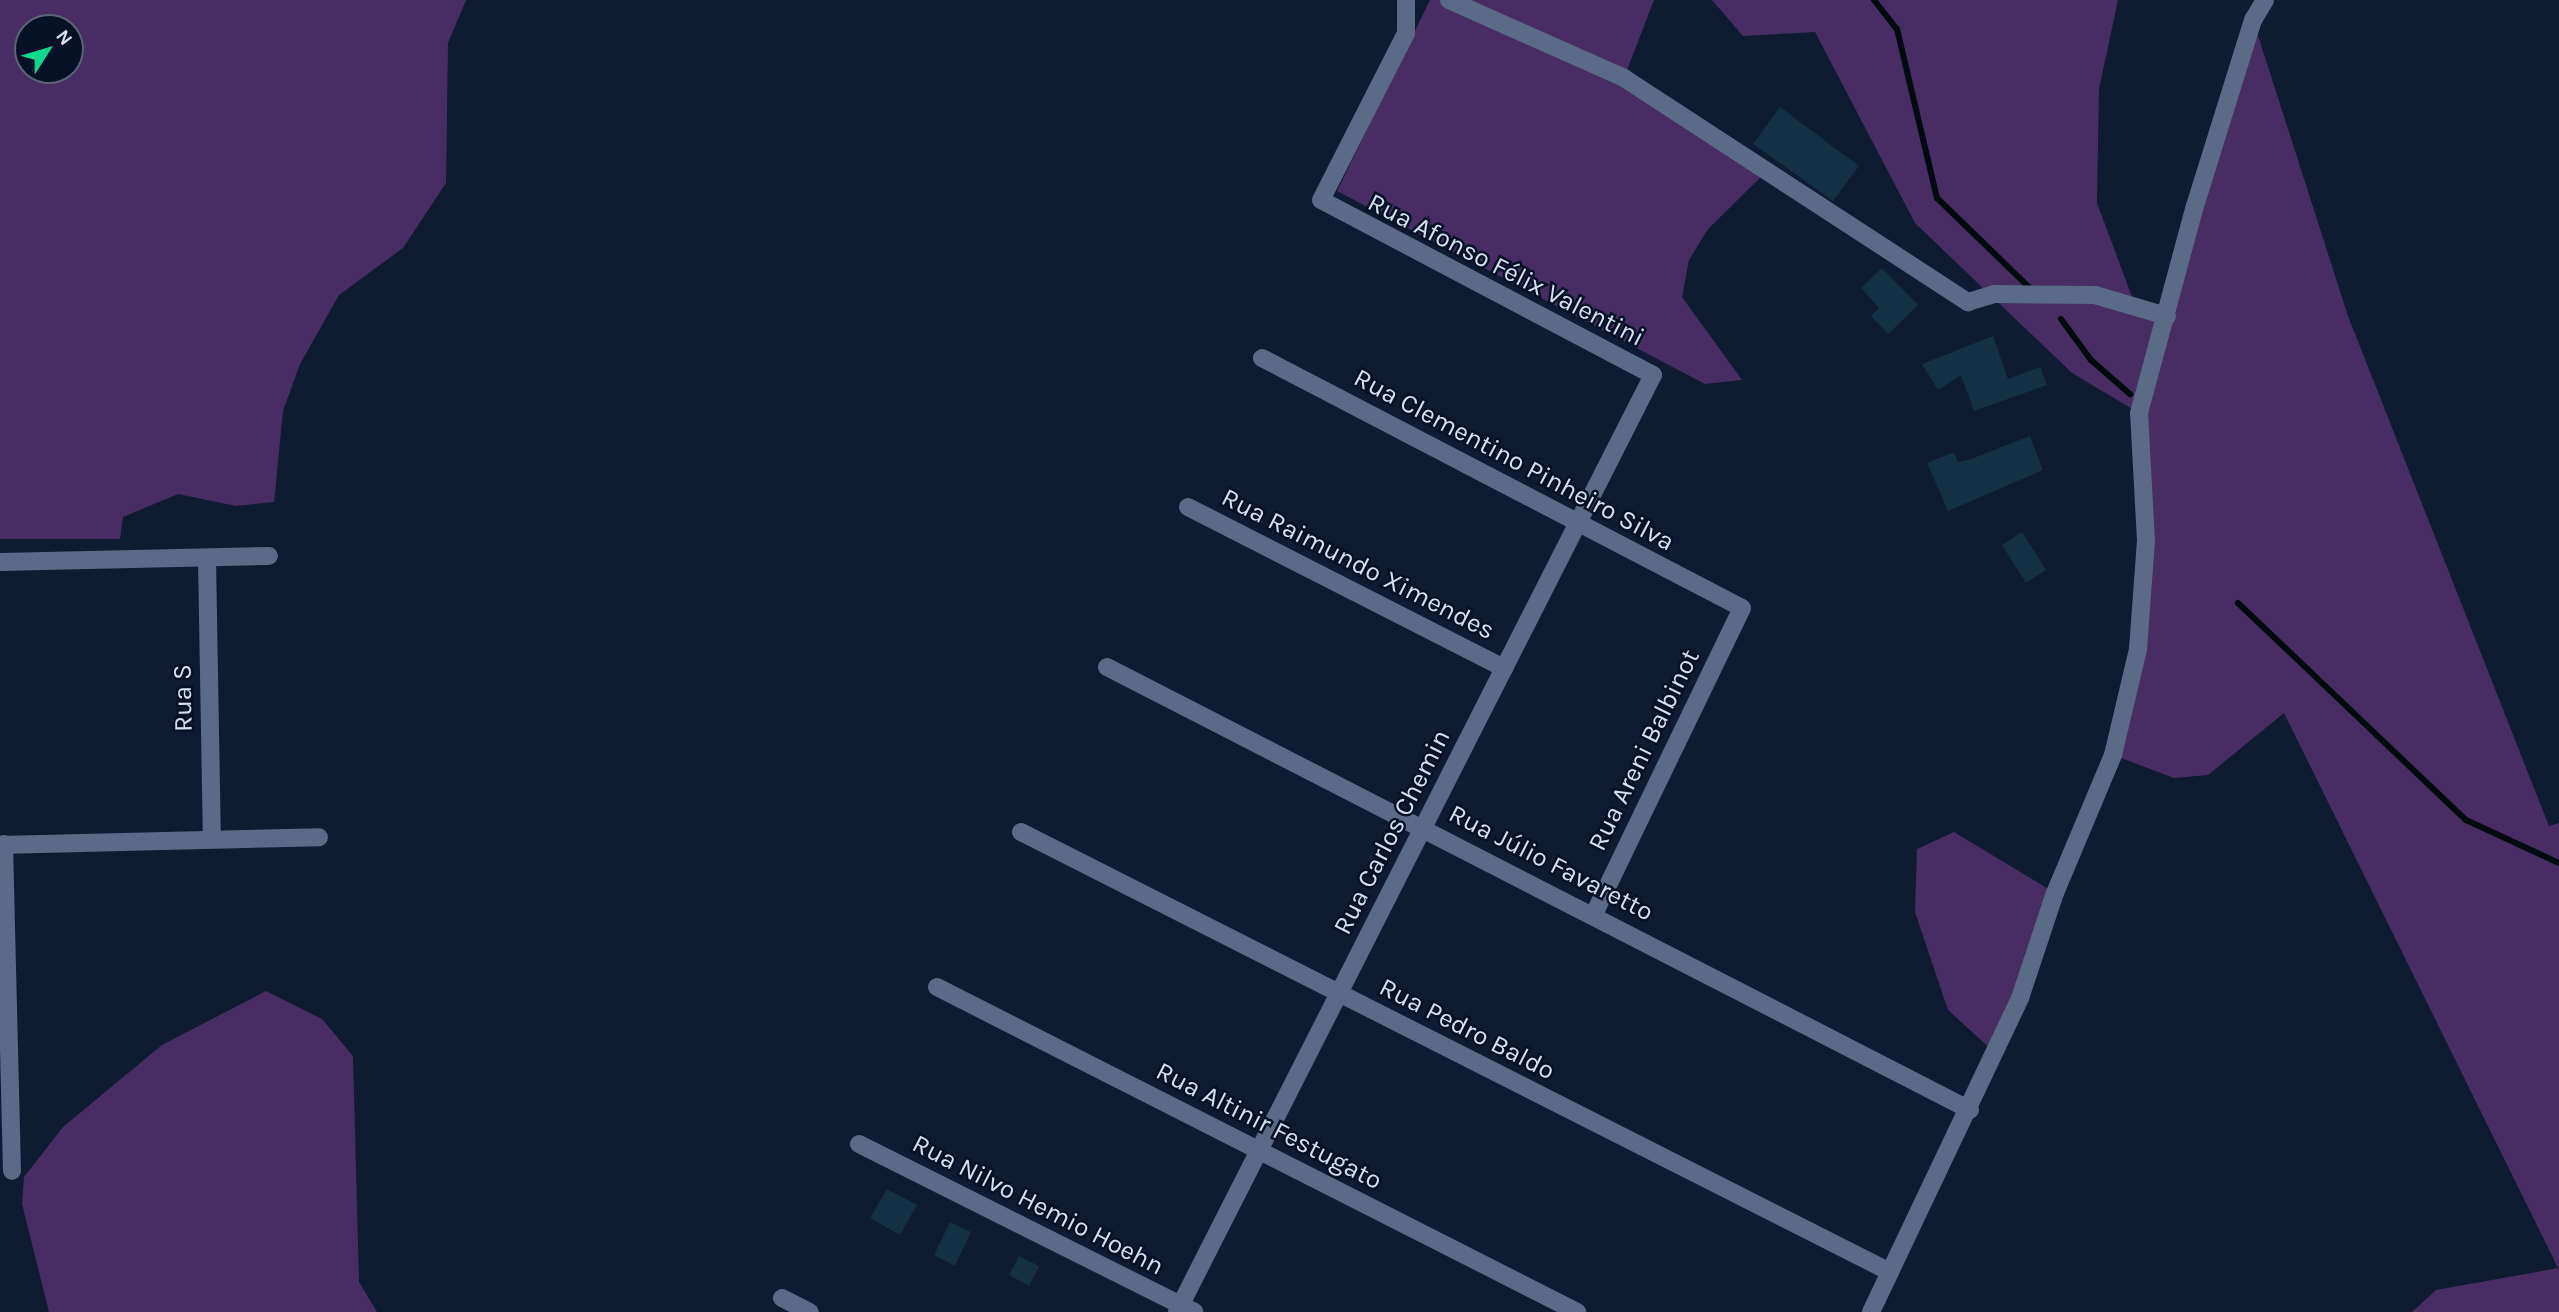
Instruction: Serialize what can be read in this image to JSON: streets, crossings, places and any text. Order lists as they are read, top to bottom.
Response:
{
  "streets": {
    "street": [
      "Rua Afonso Félix Valentini",
      "Rua Clementino Pinheiro Silva",
      "Rua Raimundo Ximendes",
      "Rua S",
      "Rua Areni Balbinot",
      "Rua Carlos Chemin",
      "Rua Júlio Favaretto",
      "Rua Pedro Baldo",
      "Rua Altinir Festugato",
      "Rua Nilvo Hemio Hoehn"
    ]
  },
  "crossings": [
    ["Rua Afonso Félix Valentini", "Rua Carlos Chemin"],
    ["Rua Clementino Pinheiro Silva", "Rua Areni Balbinot"],
    ["Rua Clementino Pinheiro Silva", "Rua Carlos Chemin"],
    ["Rua Raimundo Ximendes", "Rua Carlos Chemin"],
    ["Rua Areni Balbinot", "Rua Júlio Favaretto"],
    ["Rua Carlos Chemin", "Rua Júlio Favaretto"],
    ["Rua Carlos Chemin", "Rua Pedro Baldo"],
    ["Rua Carlos Chemin", "Rua Altinir Festugato"],
    ["Rua Carlos Chemin", "Rua Nilvo Hemio Hoehn"]
  ],
  "north": "top right"
}
